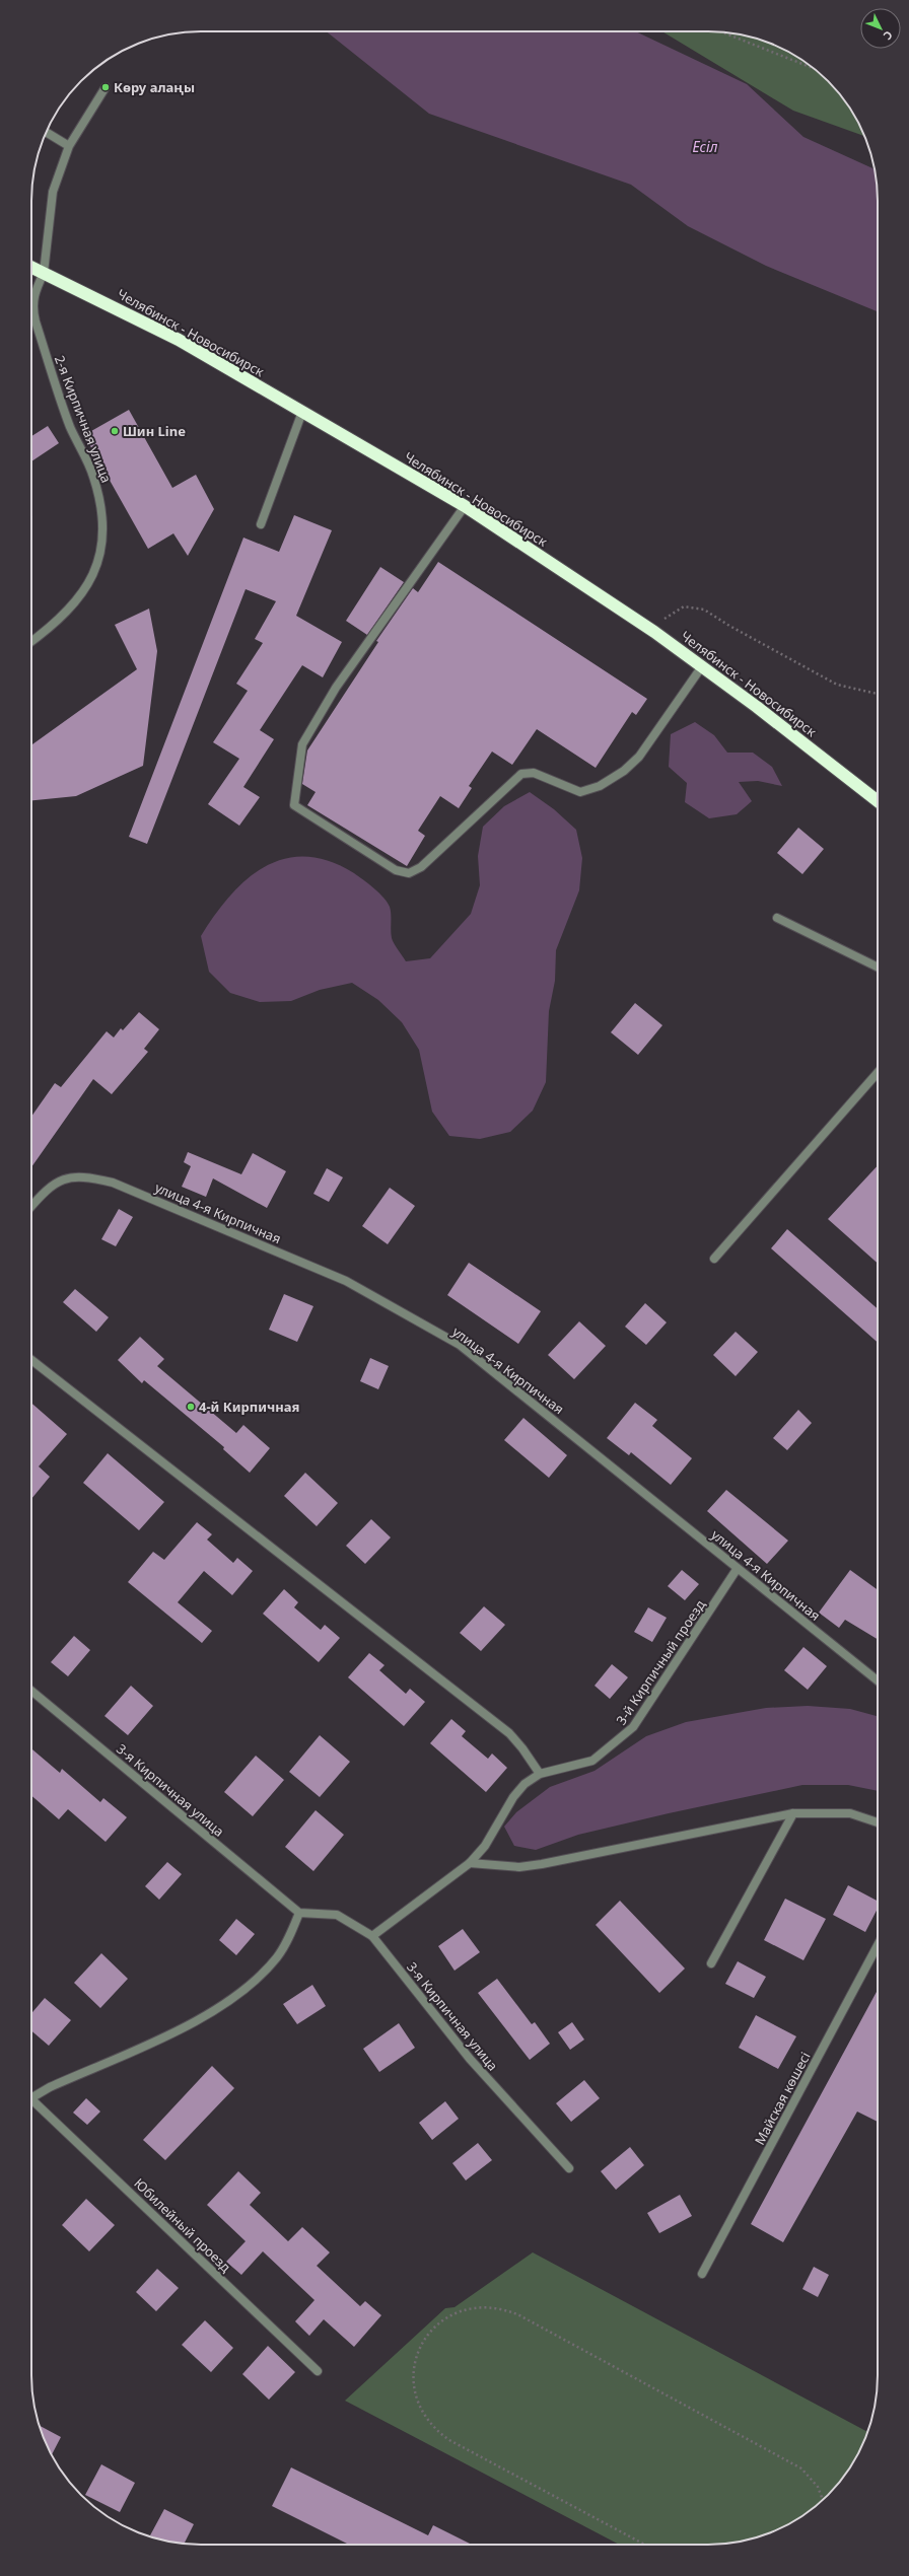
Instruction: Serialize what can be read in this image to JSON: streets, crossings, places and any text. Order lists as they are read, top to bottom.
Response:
{
  "streets": {
    "highway": ["Челябинск - Новосибирск"],
    "street": [
      "2-я Кирпичная улица",
      "улица 4-я Кирпичная",
      "3-й Кирпичный проезд",
      "3-я Кирпичная улица",
      "Майская көшесі",
      "Юбилейный проезд"
    ]
  },
  "crossings": [
    ["Челябинск - Новосибирск", "2-я Кирпичная улица"],
    ["улица 4-я Кирпичная", "3-й Кирпичный проезд"],
    ["3-й Кирпичный проезд", "3-я Кирпичная улица"]
  ],
  "water": ["Есіл"],
  "places": ["Көру алаңы", "Шин Line", "4-й Кирпичная"],
  "north": "bottom right"
}
